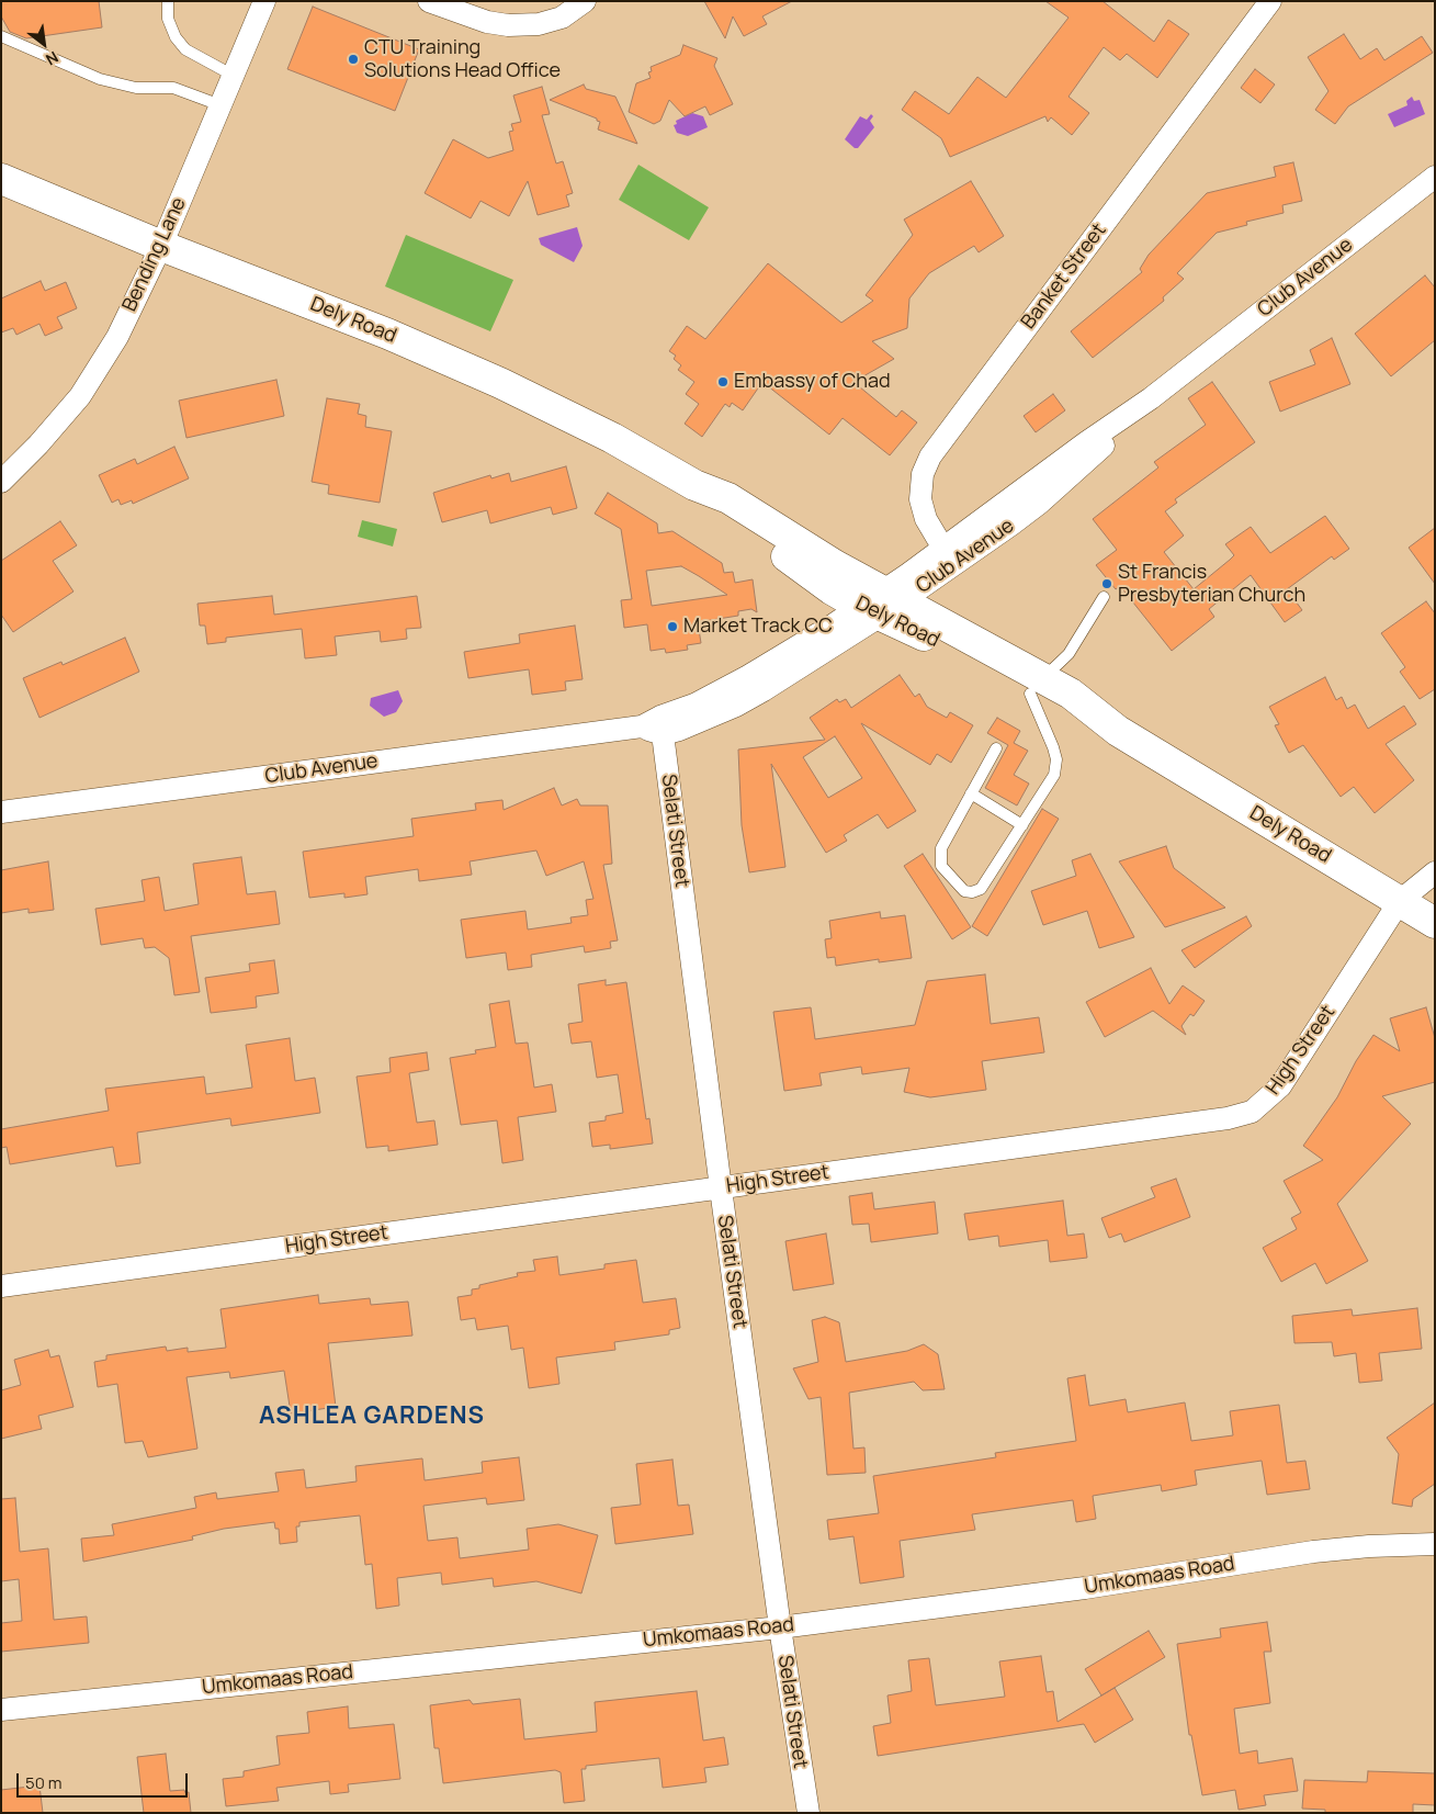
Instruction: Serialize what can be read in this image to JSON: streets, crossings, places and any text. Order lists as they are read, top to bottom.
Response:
{
  "streets": {
    "street": [
      "Bending Lane",
      "Banket Street",
      "Club Avenue",
      "Dely Road",
      "Selati Street",
      "High Street",
      "Umkomaas Road"
    ]
  },
  "crossings": [
    ["Bending Lane", "Dely Road"],
    ["Banket Street", "Club Avenue"],
    ["Club Avenue", "Dely Road"],
    ["Club Avenue", "Selati Street"],
    ["Dely Road", "High Street"],
    ["Selati Street", "High Street"],
    ["Selati Street", "Umkomaas Road"]
  ],
  "districts": ["ASHLEA GARDENS"],
  "places": [
    "CTU Training Solutions Head Office",
    "Embassy of Chad",
    "St Francis Presbyterian Church",
    "Market Track CC"
  ],
  "scale_bar": "50 m",
  "north": "bottom right"
}
